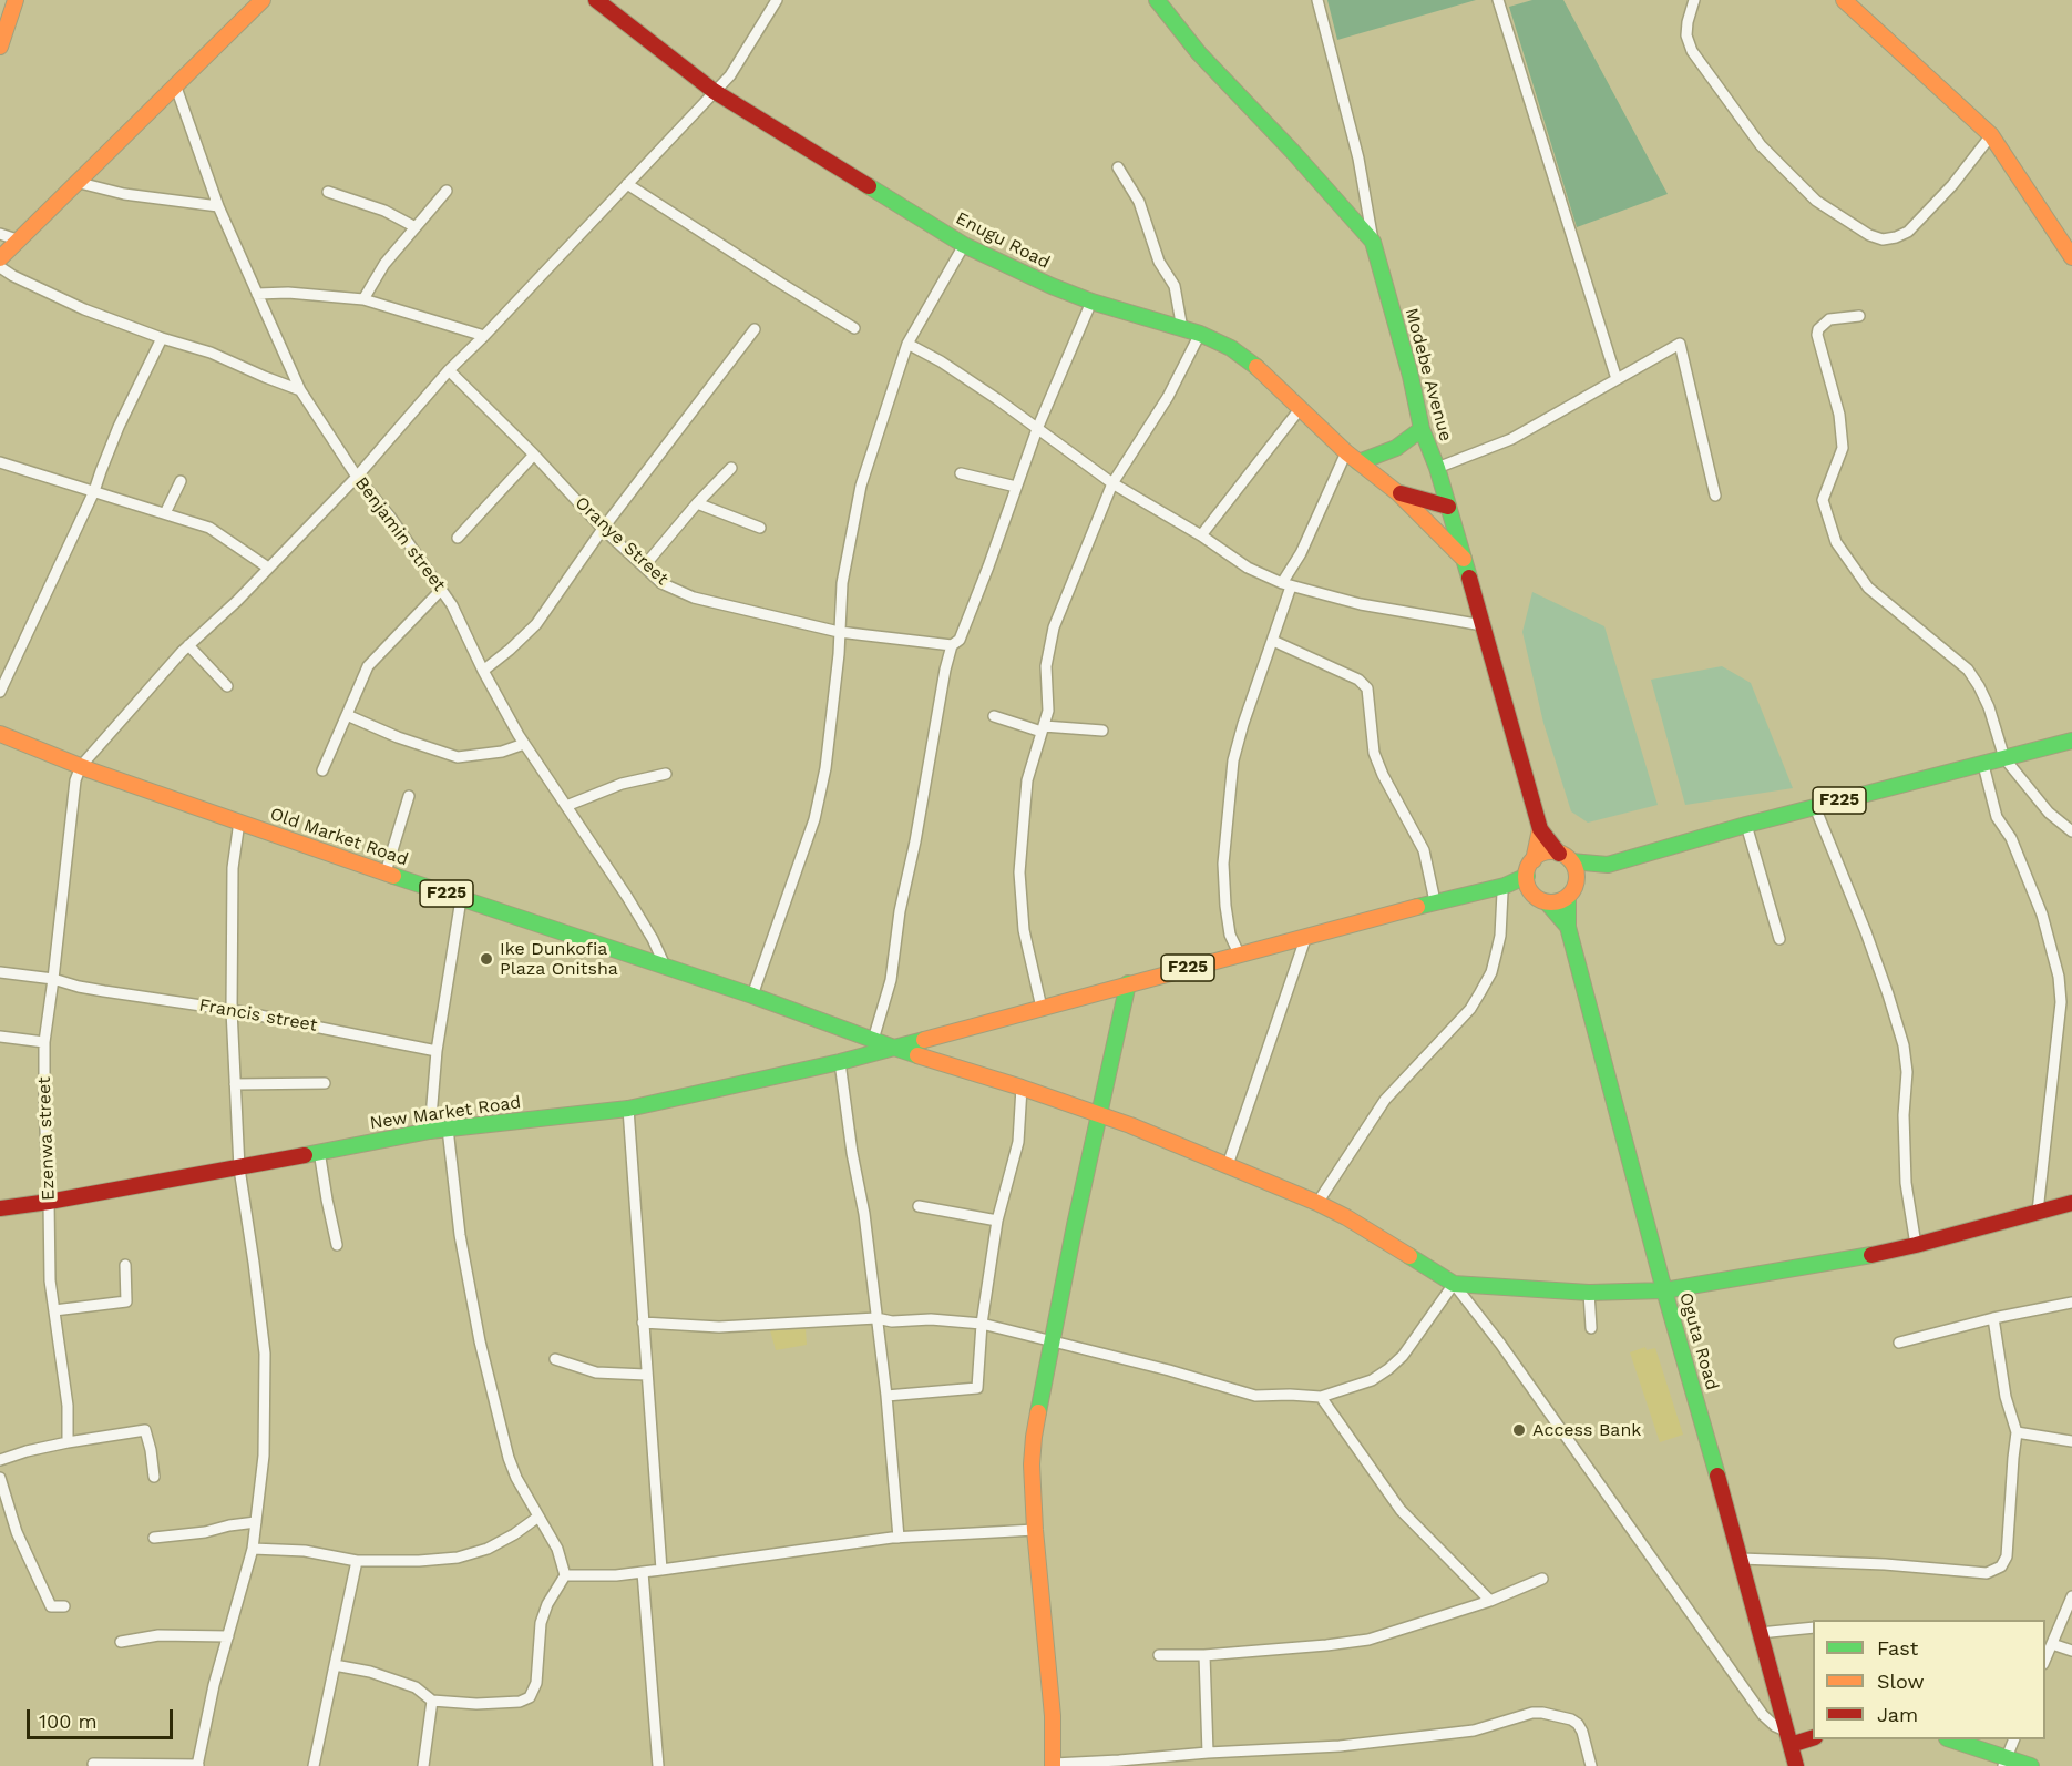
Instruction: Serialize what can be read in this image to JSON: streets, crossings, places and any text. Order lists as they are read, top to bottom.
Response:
{
  "streets": {
    "street": [
      "Enugu Road",
      "Modebe Avenue",
      "Benjamin street",
      "Oranye Street",
      "F225",
      "Old Market Road",
      "Francis street",
      "New Market Road",
      "Ezenwa street",
      "Oguta Road"
    ]
  },
  "crossings": [
    ["Enugu Road", "Modebe Avenue"],
    ["Benjamin street", "Old Market Road"],
    ["F225", "Old Market Road"],
    ["F225", "New Market Road"],
    ["Old Market Road", "New Market Road"],
    ["Old Market Road", "Ezenwa street"],
    ["Francis street", "Ezenwa street"],
    ["New Market Road", "Ezenwa street"]
  ],
  "places": ["Ike Dunkofia Plaza Onitsha", "Access Bank"],
  "legend": ["Fast", "Slow", "Jam"],
  "scale_bar": "100 m"
}
